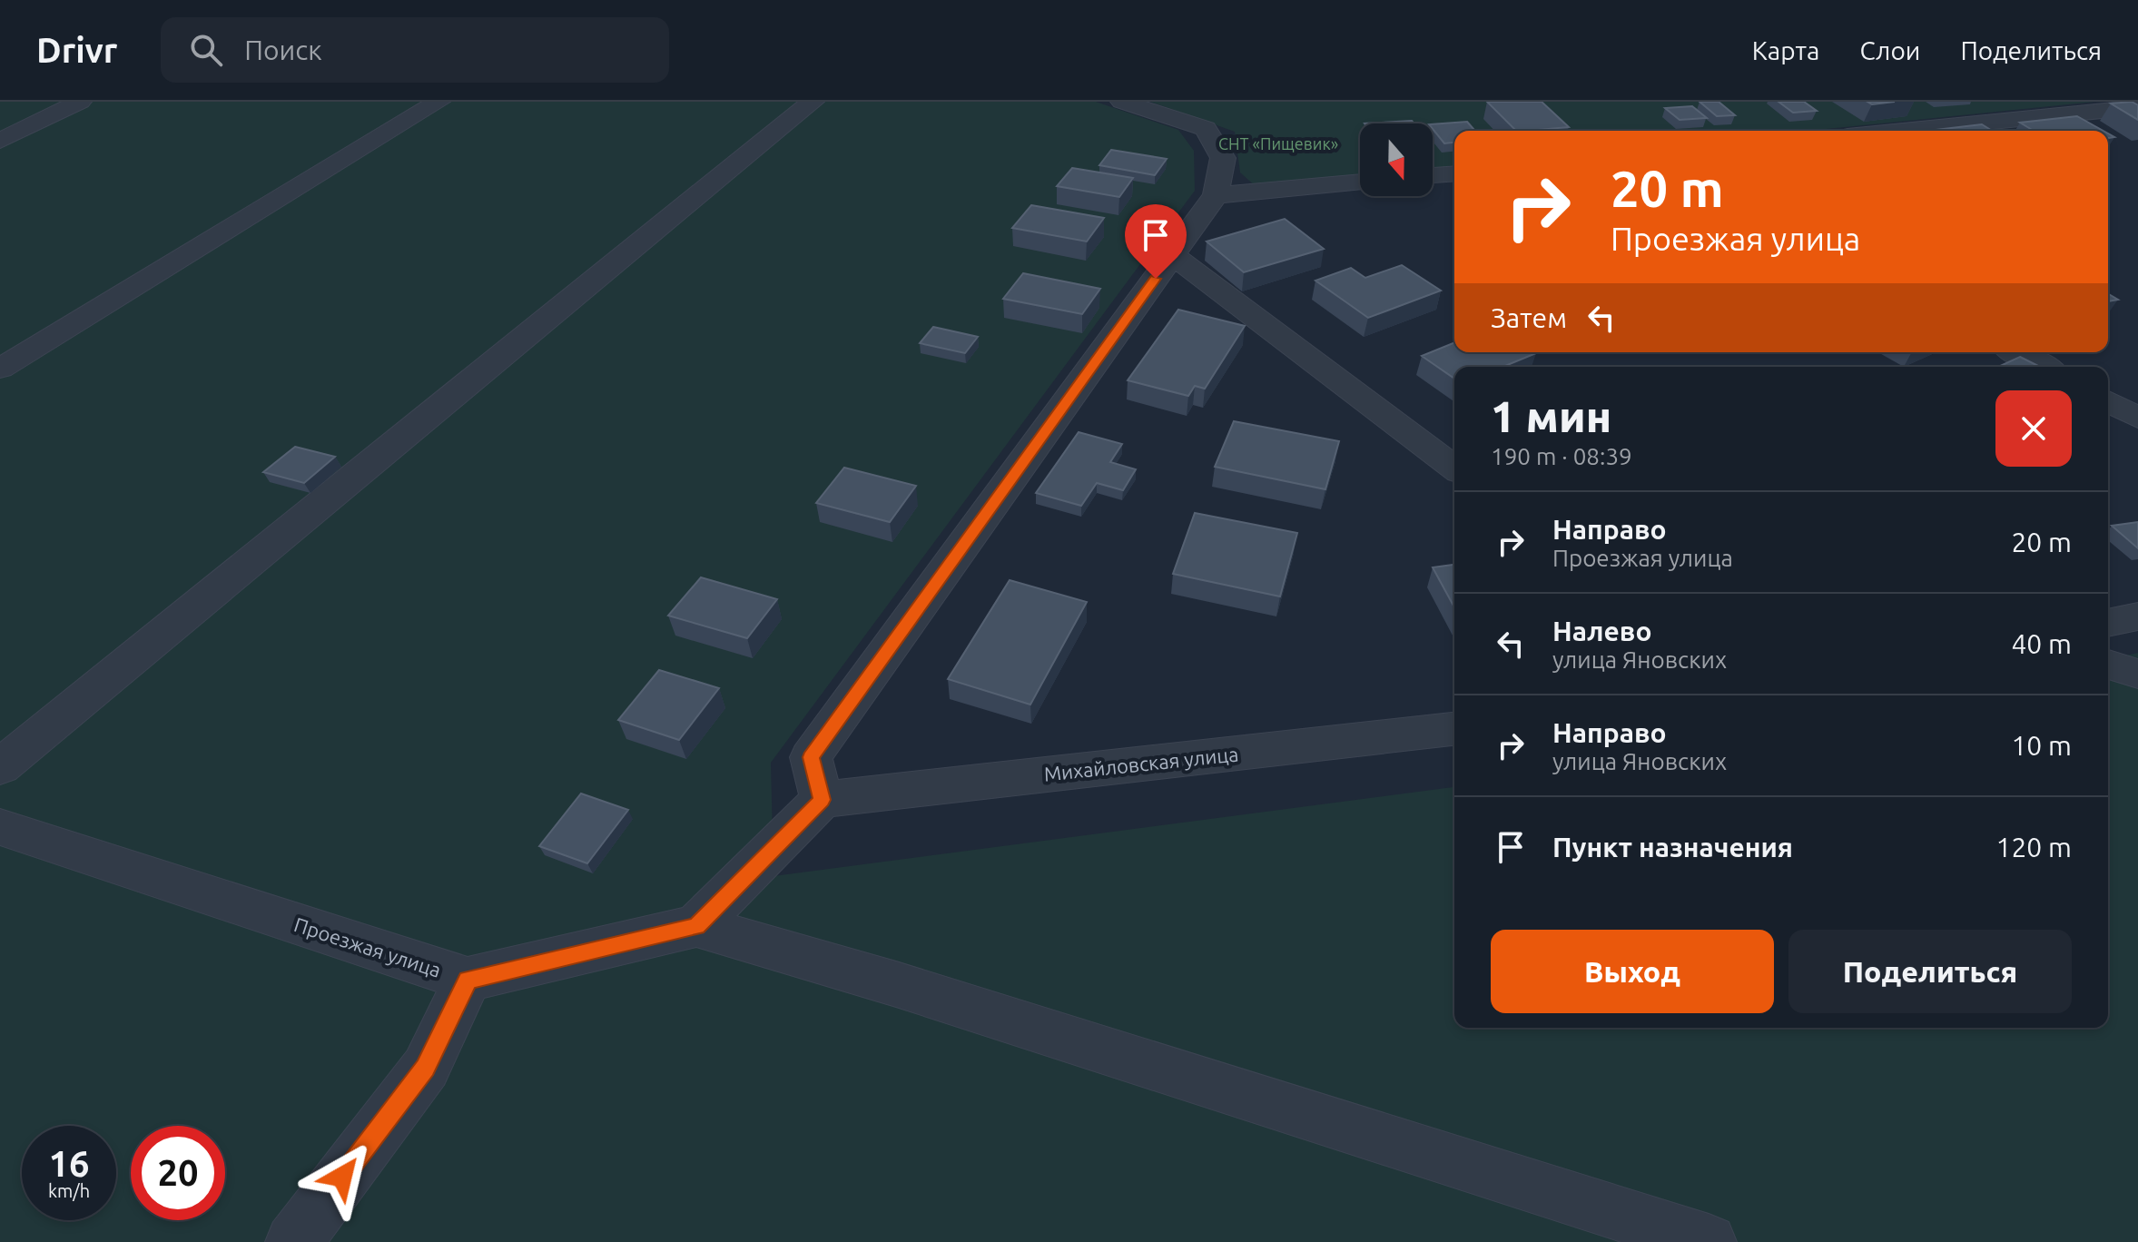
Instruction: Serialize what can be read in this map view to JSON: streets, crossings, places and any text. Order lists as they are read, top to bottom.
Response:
{
  "streets": {
    "street": ["Михайловская улица", "Проезжая улица"]
  },
  "parks": ["СНТ «Пищевик»"],
  "north": "bottom",
  "page": {
    "header": "Drivr",
    "search": "Поиск",
    "nav": ["Карта", "Слои", "Поделиться"],
    "turn": ["20 m", "Проезжая улица"],
    "then": "Затем",
    "heading": ["1 мин", "190 m · 08:39"],
    "list": [
      {
        "name": "Направо",
        "note": "Проезжая улица",
        "value": "20 m"
      },
      {
        "name": "Налево",
        "note": "улица Яновских",
        "value": "40 m"
      },
      {
        "name": "Направо",
        "note": "улица Яновских",
        "value": "10 m"
      },
      {
        "name": "Пункт назначения",
        "value": "120 m"
      }
    ],
    "buttons": ["Выход", "Поделиться"],
    "speed": "16 km/h",
    "limit": "20"
  }
}
